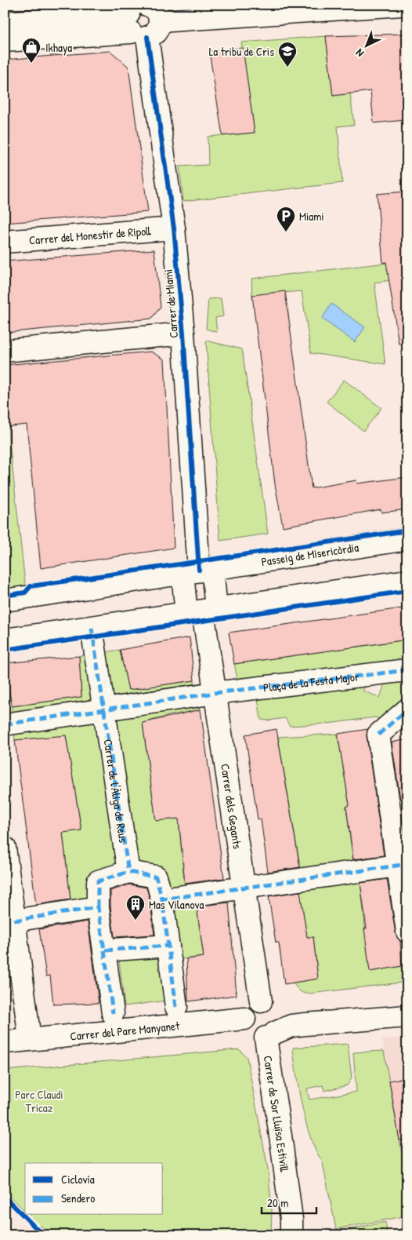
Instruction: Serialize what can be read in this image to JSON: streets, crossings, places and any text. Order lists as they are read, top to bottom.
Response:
{
  "streets": {
    "street": [
      "Carrer del Monestir de Ripoll",
      "Carrer de Miami",
      "Passeig de Misericòrdia",
      "Plaça de la Festa Major",
      "Carrer de l'Àliga de Reus",
      "Carrer dels Gegants",
      "Carrer del Pare Manyanet",
      "Carrer de Sor Lluïsa Estivill"
    ]
  },
  "crossings": [
    ["Carrer del Monestir de Ripoll", "Carrer de Miami"],
    ["Carrer de Miami", "Passeig de Misericòrdia"],
    ["Plaça de la Festa Major", "Carrer dels Gegants"],
    ["Carrer dels Gegants", "Carrer del Pare Manyanet"],
    ["Carrer dels Gegants", "Carrer de Sor Lluïsa Estivill"],
    ["Carrer del Pare Manyanet", "Carrer de Sor Lluïsa Estivill"]
  ],
  "parks": ["Parc Claudi Tricaz"],
  "places": {
    "shop": ["Ikhaya"],
    "school or university": ["La tribu de Cris"],
    "parking": ["Miami"],
    "building": ["Mas Vilanova"]
  },
  "legend": ["Ciclovía", "Sendero"],
  "scale_bar": "20 m",
  "north": "bottom left"
}
